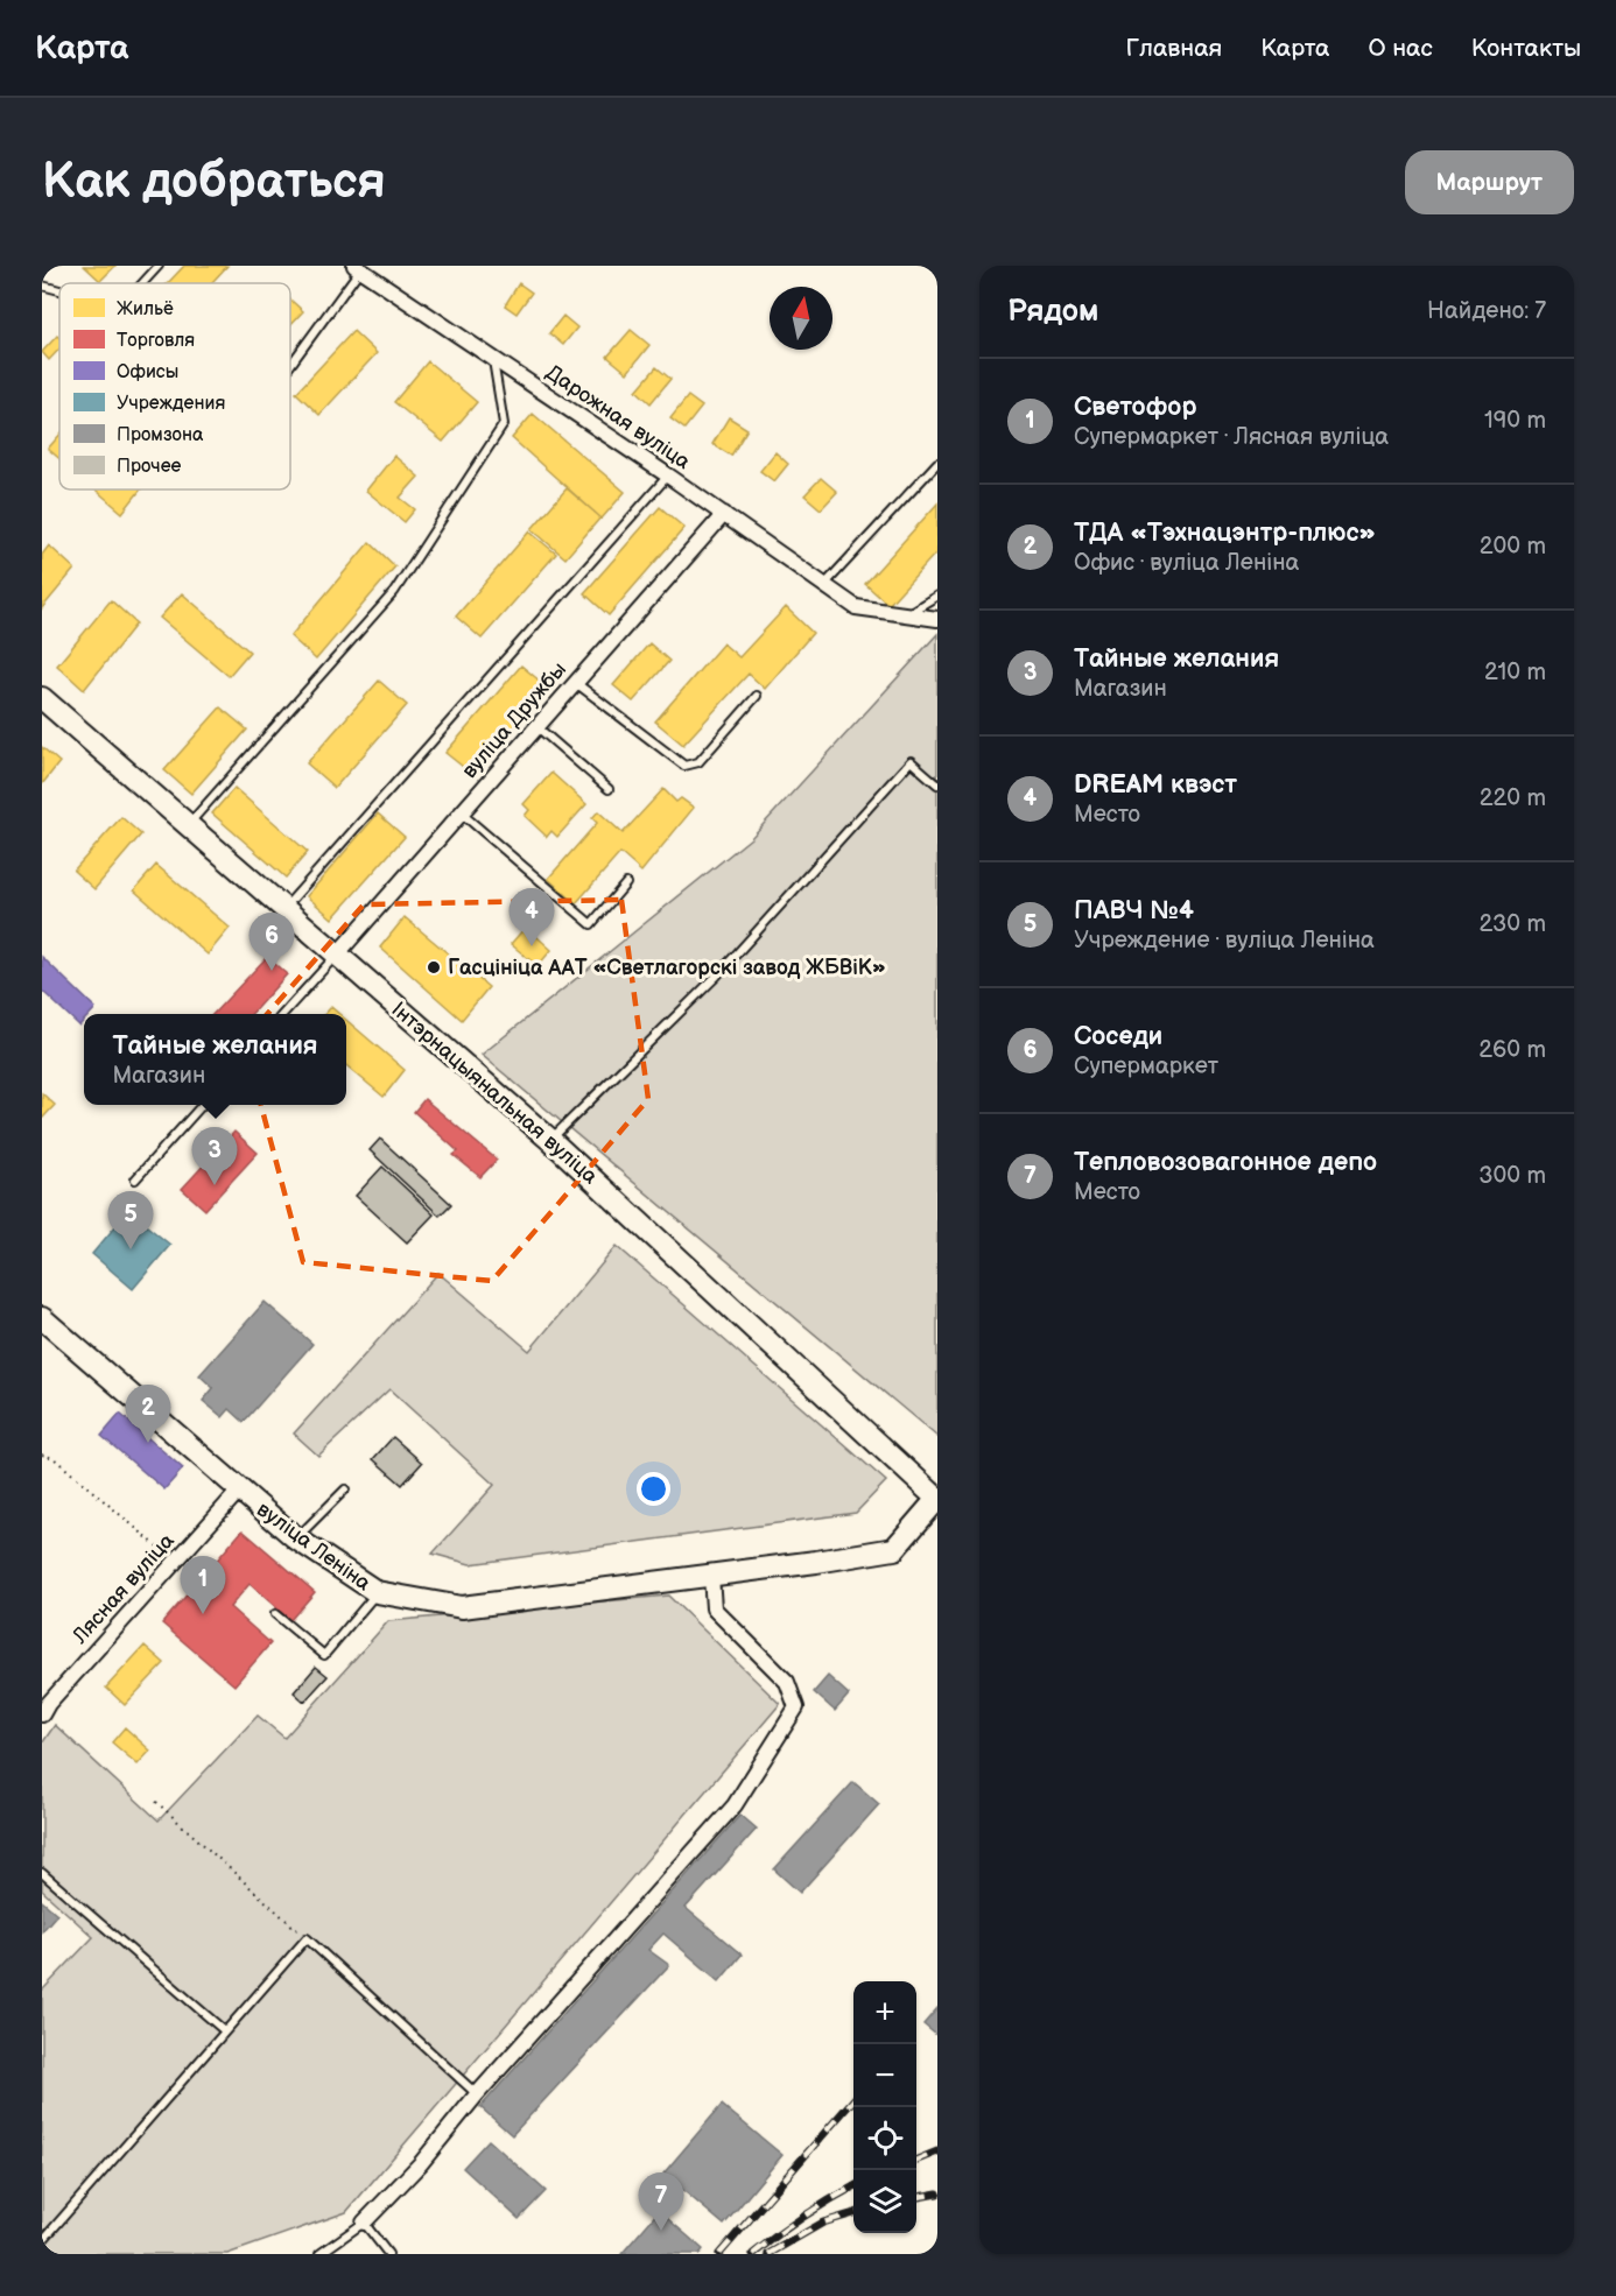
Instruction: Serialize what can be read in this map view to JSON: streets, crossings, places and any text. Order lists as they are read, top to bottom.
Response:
{
  "streets": {
    "street": [
      "Дарожная вуліца",
      "вуліца Дружбы",
      "Інтэрнацыянальная вуліца",
      "вуліца Леніна",
      "Лясная вуліца"
    ]
  },
  "crossings": [
    ["Дарожная вуліца", "вуліца Дружбы"],
    ["вуліца Дружбы", "Інтэрнацыянальная вуліца"],
    ["Інтэрнацыянальная вуліца", "вуліца Леніна"],
    ["вуліца Леніна", "Лясная вуліца"]
  ],
  "places": ["Гасцініца ААТ «Светлагорскі завод ЖБВіК»"],
  "legend": [
    "Жильё",
    "Торговля",
    "Офисы",
    "Учреждения",
    "Промзона",
    "Прочее"
  ],
  "north": "top",
  "page": {
    "header": "Карта",
    "nav": [
      "Главная",
      "Карта",
      "О нас",
      "Контакты"
    ],
    "buttons": "Маршрут",
    "title": "Как добраться",
    "heading": ["Рядом", "Найдено: 7"],
    "list": [
      {
        "mark": "1",
        "name": "Светофор",
        "note": "Супермаркет · Лясная вуліца",
        "value": "190 m"
      },
      {
        "mark": "2",
        "name": "ТДА «Тэхнацэнтр-плюс»",
        "note": "Офис · вуліца Леніна",
        "value": "200 m"
      },
      {
        "mark": "3",
        "name": "Тайные желания",
        "note": "Магазин",
        "value": "210 m"
      },
      {
        "mark": "4",
        "name": "DREAM квэст",
        "note": "Место",
        "value": "220 m"
      },
      {
        "mark": "5",
        "name": "ПАВЧ №4",
        "note": "Учреждение · вуліца Леніна",
        "value": "230 m"
      },
      {
        "mark": "6",
        "name": "Соседи",
        "note": "Супермаркет",
        "value": "260 m"
      },
      {
        "mark": "7",
        "name": "Тепловозовагонное депо",
        "note": "Место",
        "value": "300 m"
      }
    ],
    "pins": [
      "4",
      "6",
      "3",
      "5",
      "2",
      "1",
      "7"
    ],
    "popup": ["Тайные желания", "Магазин"],
    "map_buttons": ["+", "−"]
  }
}
